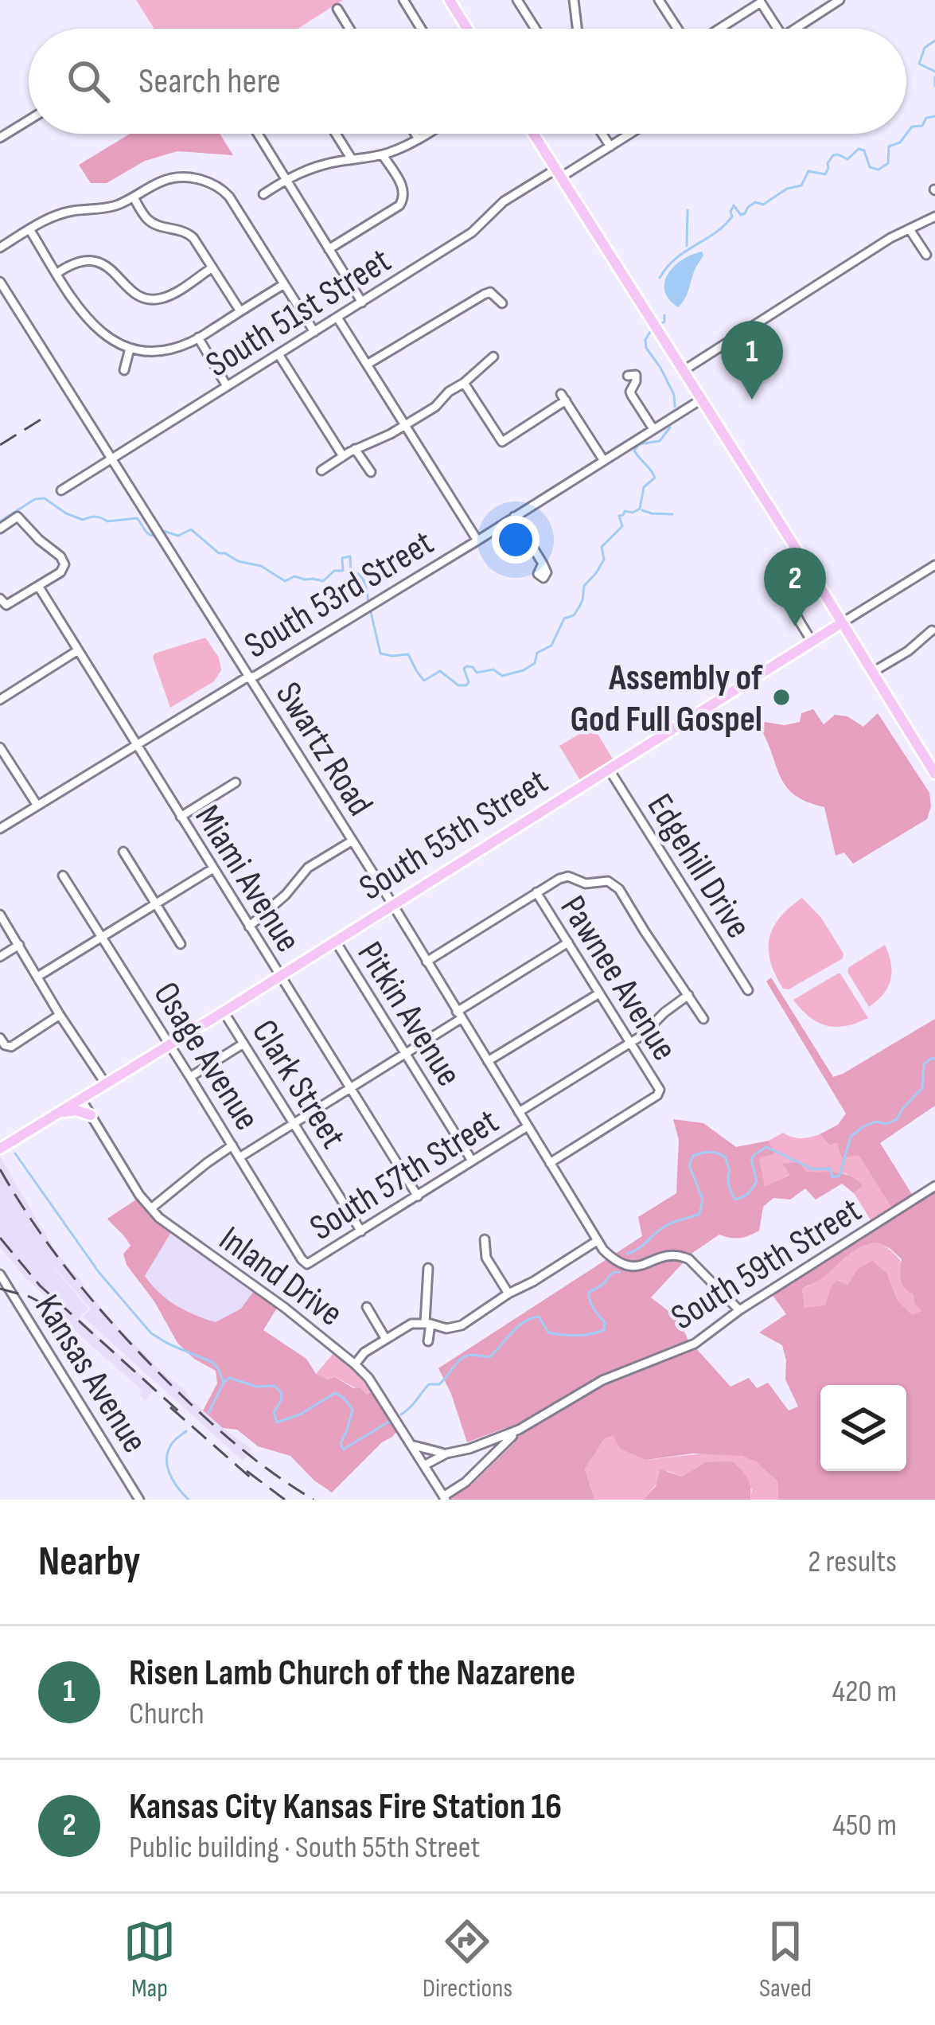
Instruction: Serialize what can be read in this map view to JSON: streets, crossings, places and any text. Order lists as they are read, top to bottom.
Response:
{
  "streets": {
    "main road": ["South 55th Street"],
    "street": [
      "South 51st Street",
      "South 53rd Street",
      "Swartz Road",
      "Edgehill Drive",
      "Miami Avenue",
      "Pawnee Avenue",
      "Pitkin Avenue",
      "Osage Avenue",
      "Clark Street",
      "South 57th Street",
      "South 59th Street",
      "Inland Drive",
      "Kansas Avenue"
    ]
  },
  "crossings": [
    ["South 51st Street", "Swartz Road"],
    ["South 53rd Street", "Swartz Road"],
    ["South 53rd Street", "Miami Avenue"],
    ["Swartz Road", "South 55th Street"],
    ["Swartz Road", "Pawnee Avenue"],
    ["Swartz Road", "South 57th Street"],
    ["Swartz Road", "South 59th Street"],
    ["South 55th Street", "Edgehill Drive"],
    ["South 55th Street", "Miami Avenue"],
    ["South 55th Street", "Pitkin Avenue"],
    ["South 55th Street", "Osage Avenue"],
    ["South 55th Street", "Clark Street"],
    ["South 55th Street", "Inland Drive"],
    ["Miami Avenue", "South 57th Street"],
    ["Pawnee Avenue", "South 57th Street"],
    ["Pitkin Avenue", "South 57th Street"],
    ["Osage Avenue", "South 57th Street"],
    ["Clark Street", "South 57th Street"],
    ["South 59th Street", "Inland Drive"]
  ],
  "places": ["Assembly of God Full Gospel"],
  "page": {
    "search": "Search here",
    "pins": ["1", "2"],
    "heading": ["Nearby", "2 results"],
    "list": [
      {
        "mark": "1",
        "name": "Risen Lamb Church of the Nazarene",
        "note": "Church",
        "value": "420 m"
      },
      {
        "mark": "2",
        "name": "Kansas City Kansas Fire Station 16",
        "note": "Public building · South 55th Street",
        "value": "450 m"
      }
    ],
    "nav": ["Map", "Directions", "Saved"]
  }
}
